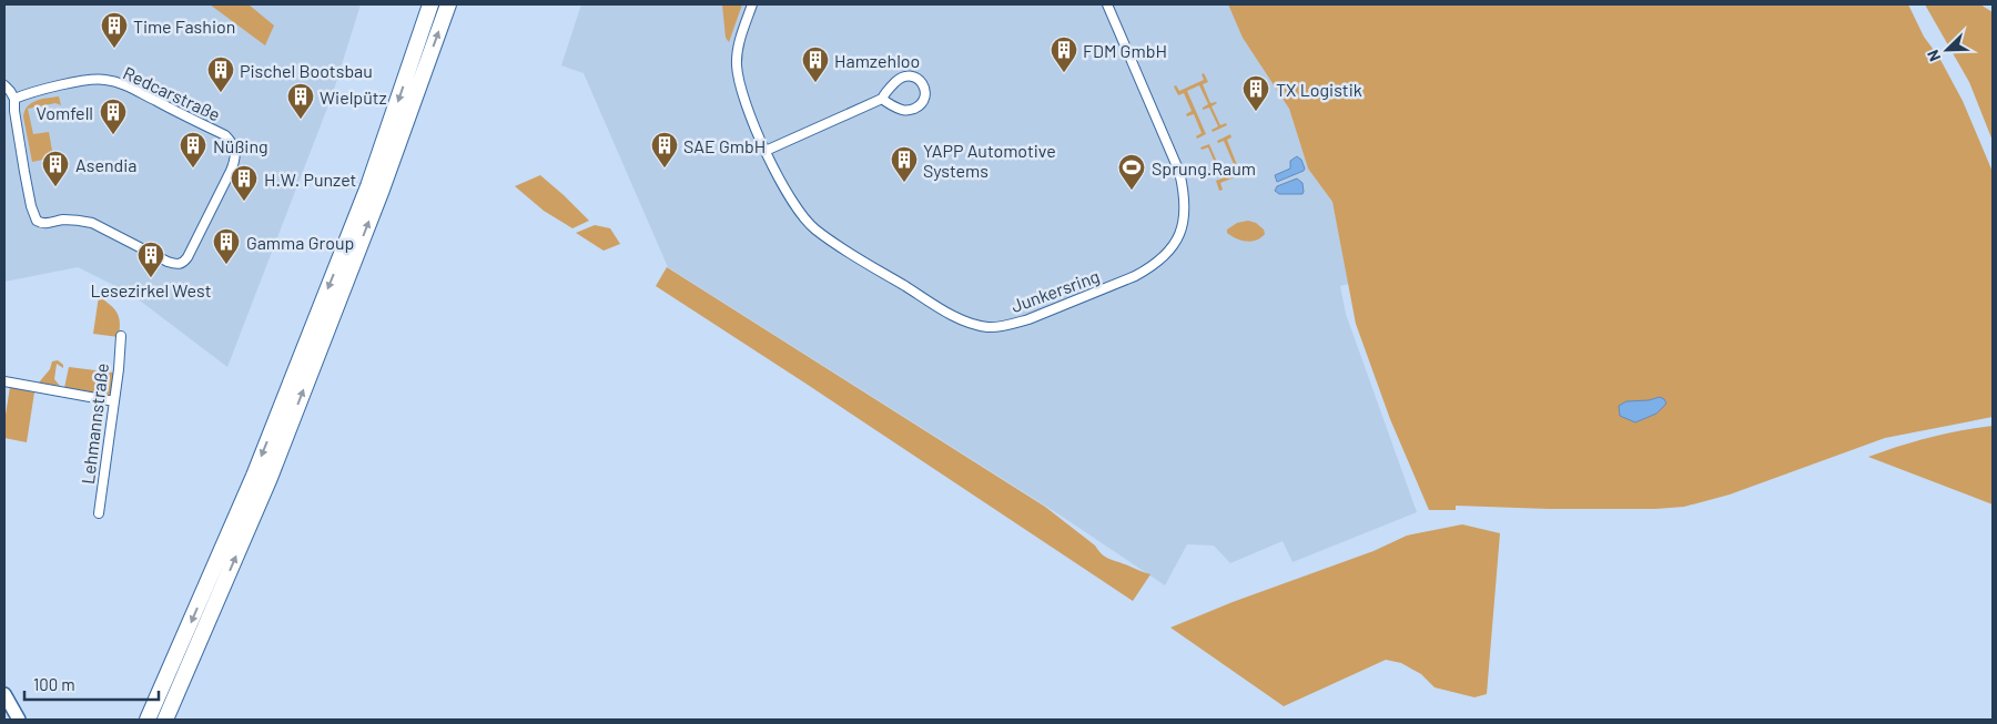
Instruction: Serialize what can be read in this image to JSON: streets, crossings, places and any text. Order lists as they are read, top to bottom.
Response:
{
  "streets": {
    "street": ["Redcarstraße", "Junkersring", "Lehmannstraße"]
  },
  "places": {
    "building": [
      "Time Fashion",
      "FDM GmbH",
      "Hamzehloo",
      "Pischel Bootsbau",
      "TX Logistik",
      "Wielpütz",
      "Vomfell",
      "Nüßing",
      "SAE GmbH",
      "YAPP Automotive Systems",
      "Asendia",
      "H.W. Punzet",
      "Gamma Group",
      "Lesezirkel West"
    ],
    "sports": ["Sprung.Raum"]
  },
  "scale_bar": "100 m",
  "north": "bottom left"
}
